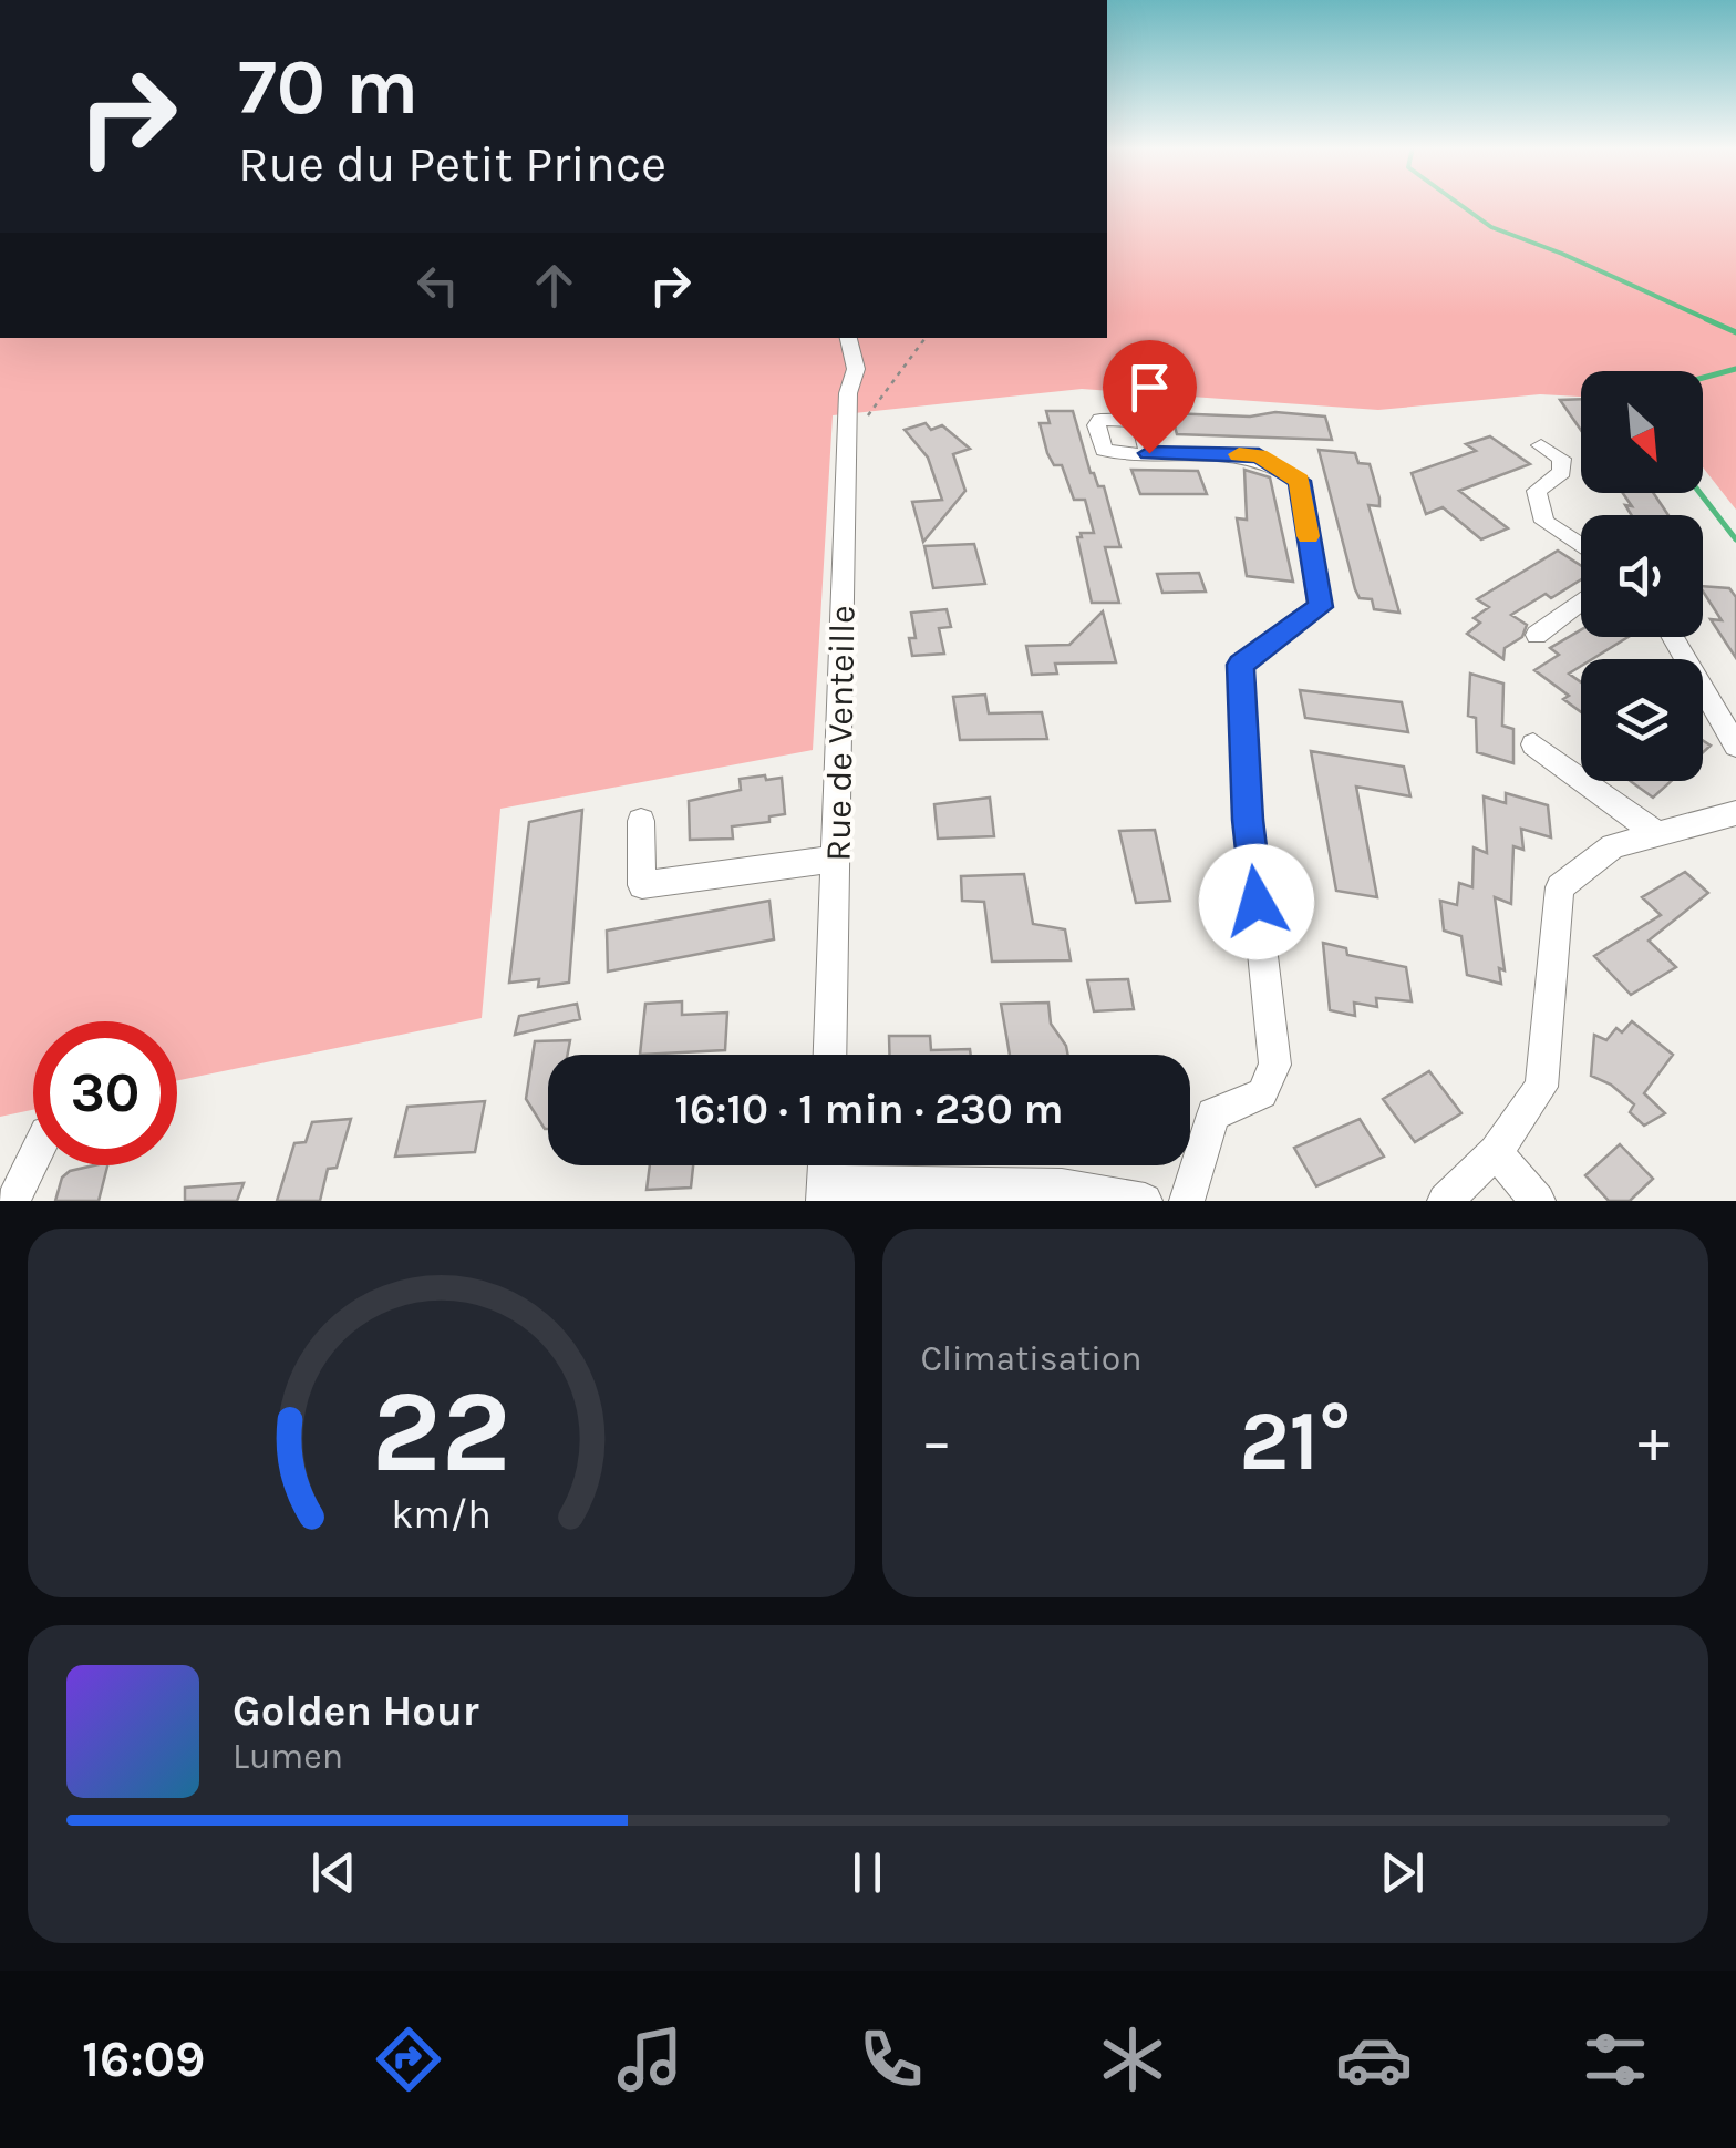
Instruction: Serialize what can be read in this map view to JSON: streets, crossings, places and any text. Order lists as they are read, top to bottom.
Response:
{
  "streets": {
    "street": ["Rue de Venteille"]
  },
  "north": "bottom right",
  "page": {
    "turn": ["70 m", "Rue du Petit Prince"],
    "limit": "30",
    "trip": "16:10 · 1 min · 230 m",
    "tile": "Climatisation",
    "heat": ["−", "21°", "+"],
    "song": ["Golden Hour", "Lumen"],
    "tabs": "16:09",
    "gauge": ["22", "km/h"]
  }
}
